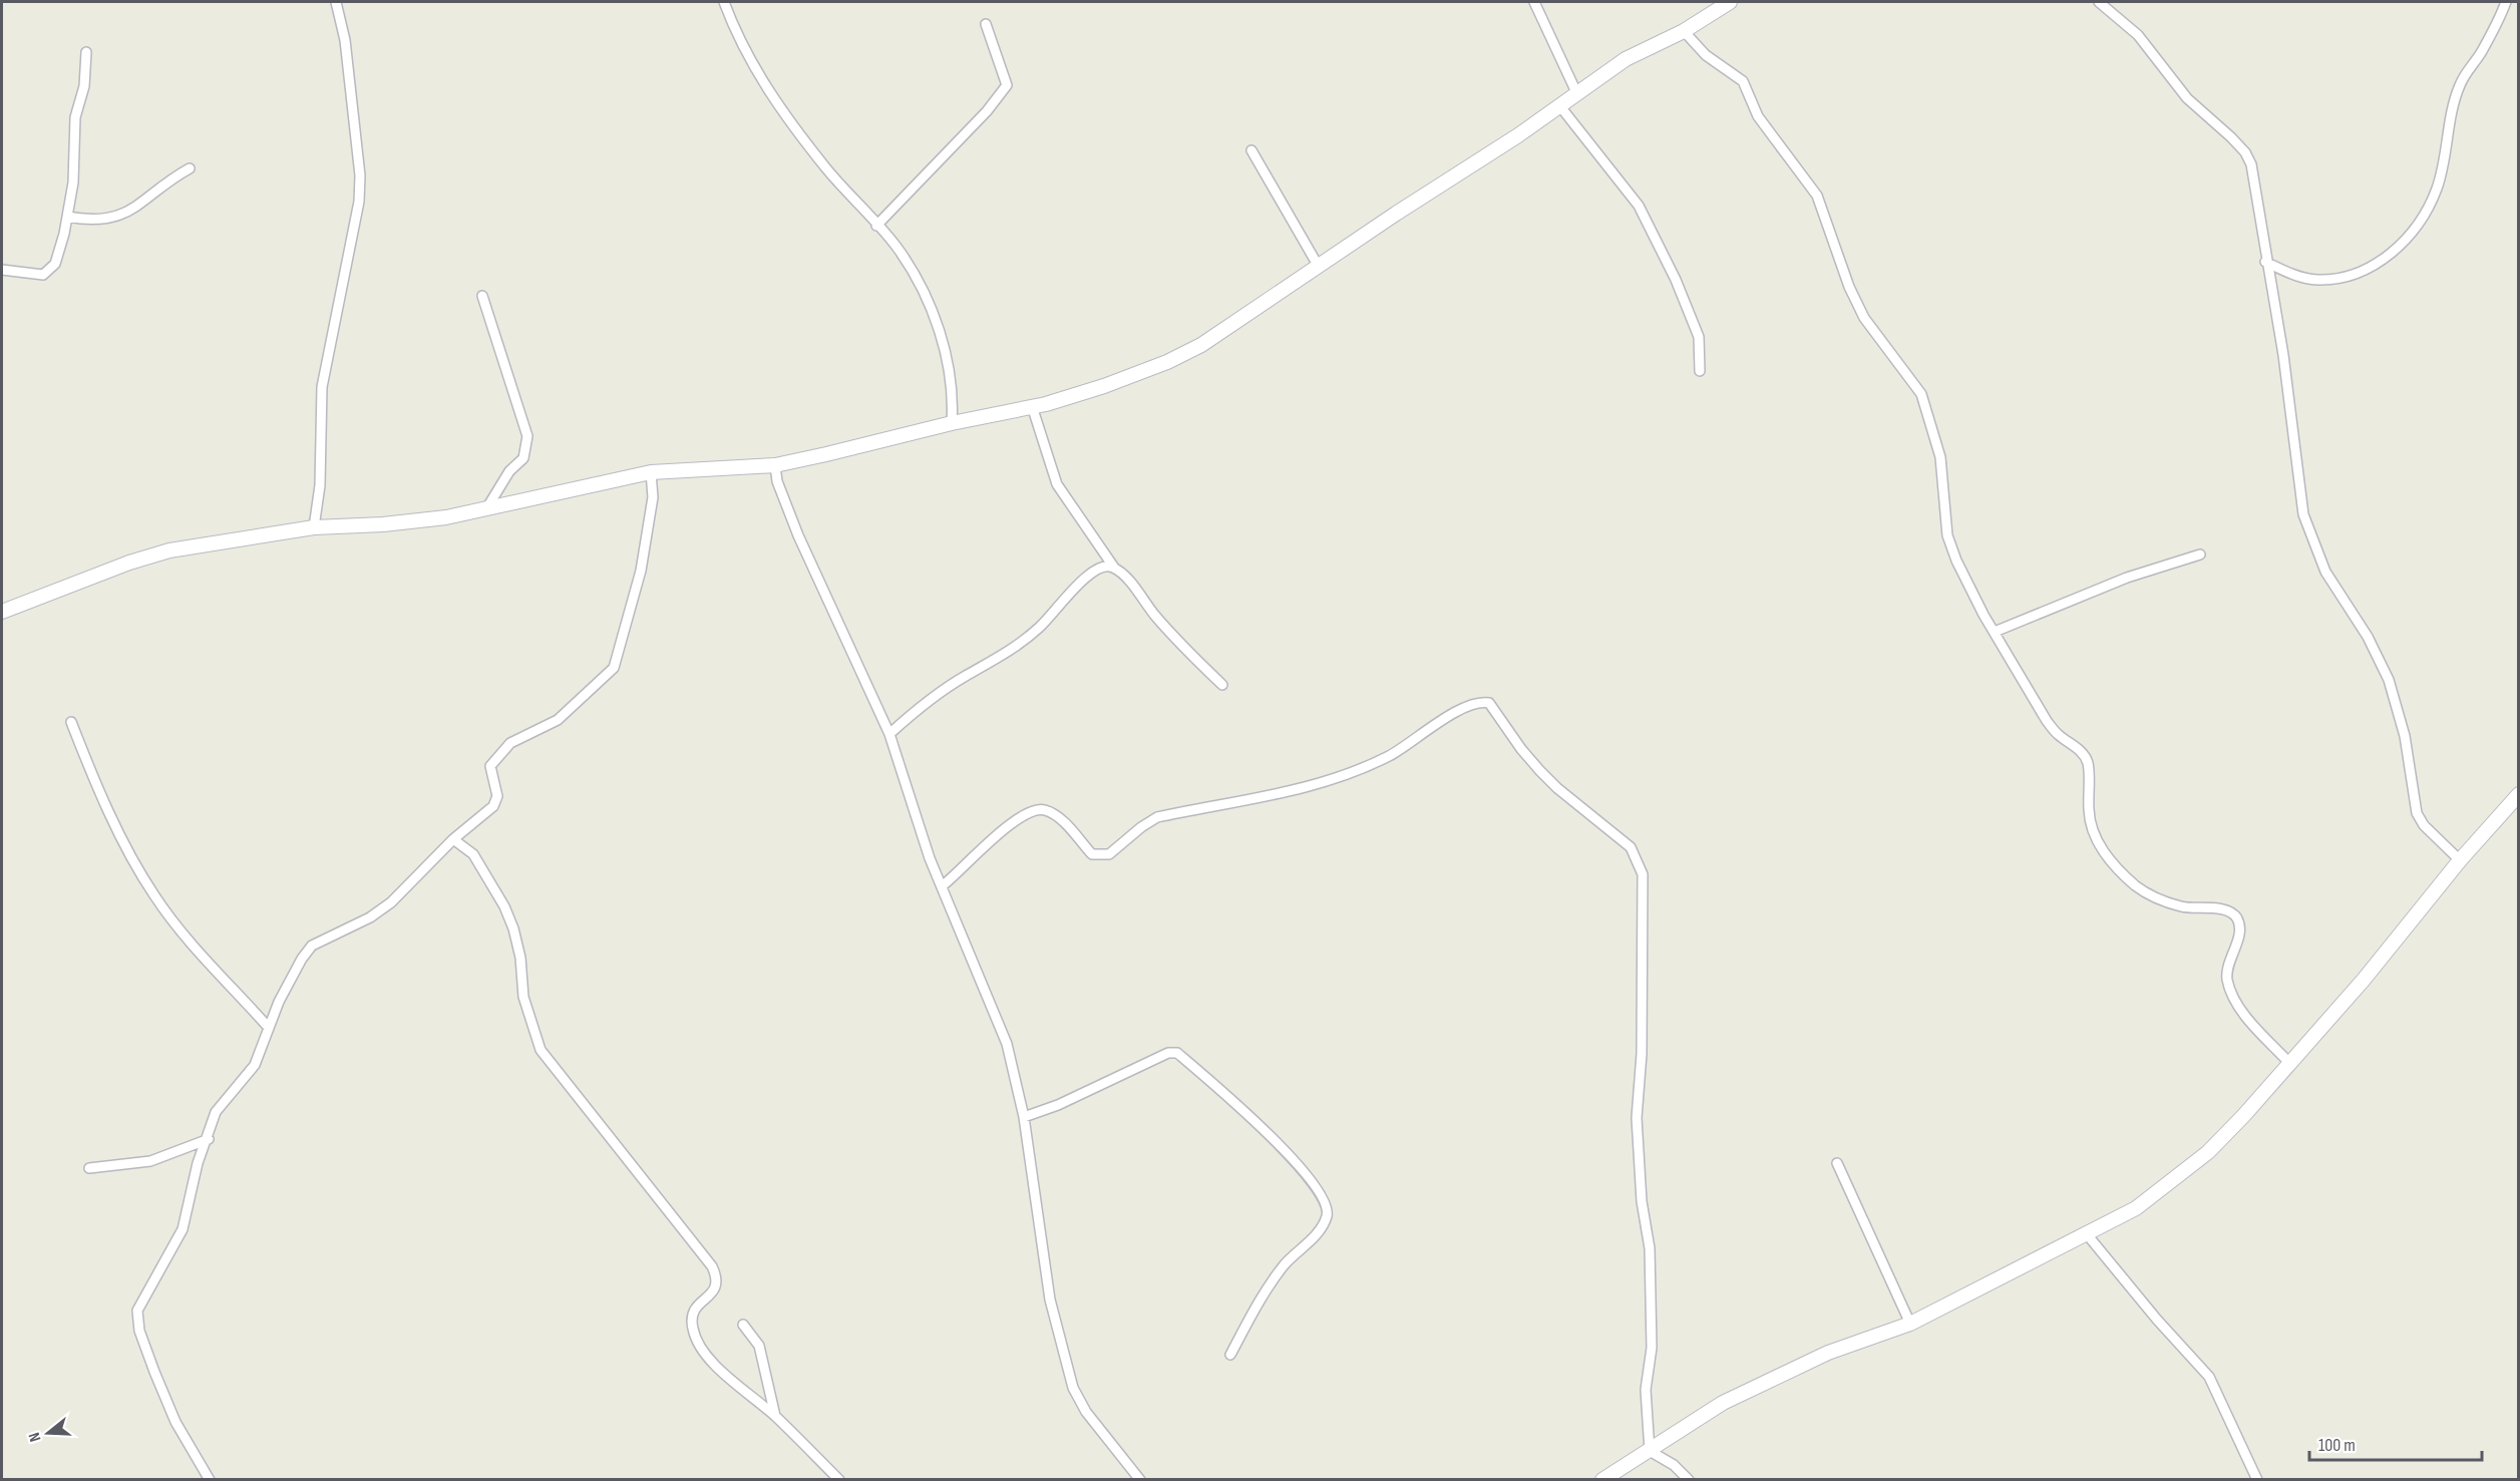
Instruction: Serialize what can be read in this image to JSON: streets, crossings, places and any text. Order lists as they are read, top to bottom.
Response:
{
  "scale_bar": "100 m",
  "north": "left"
}
